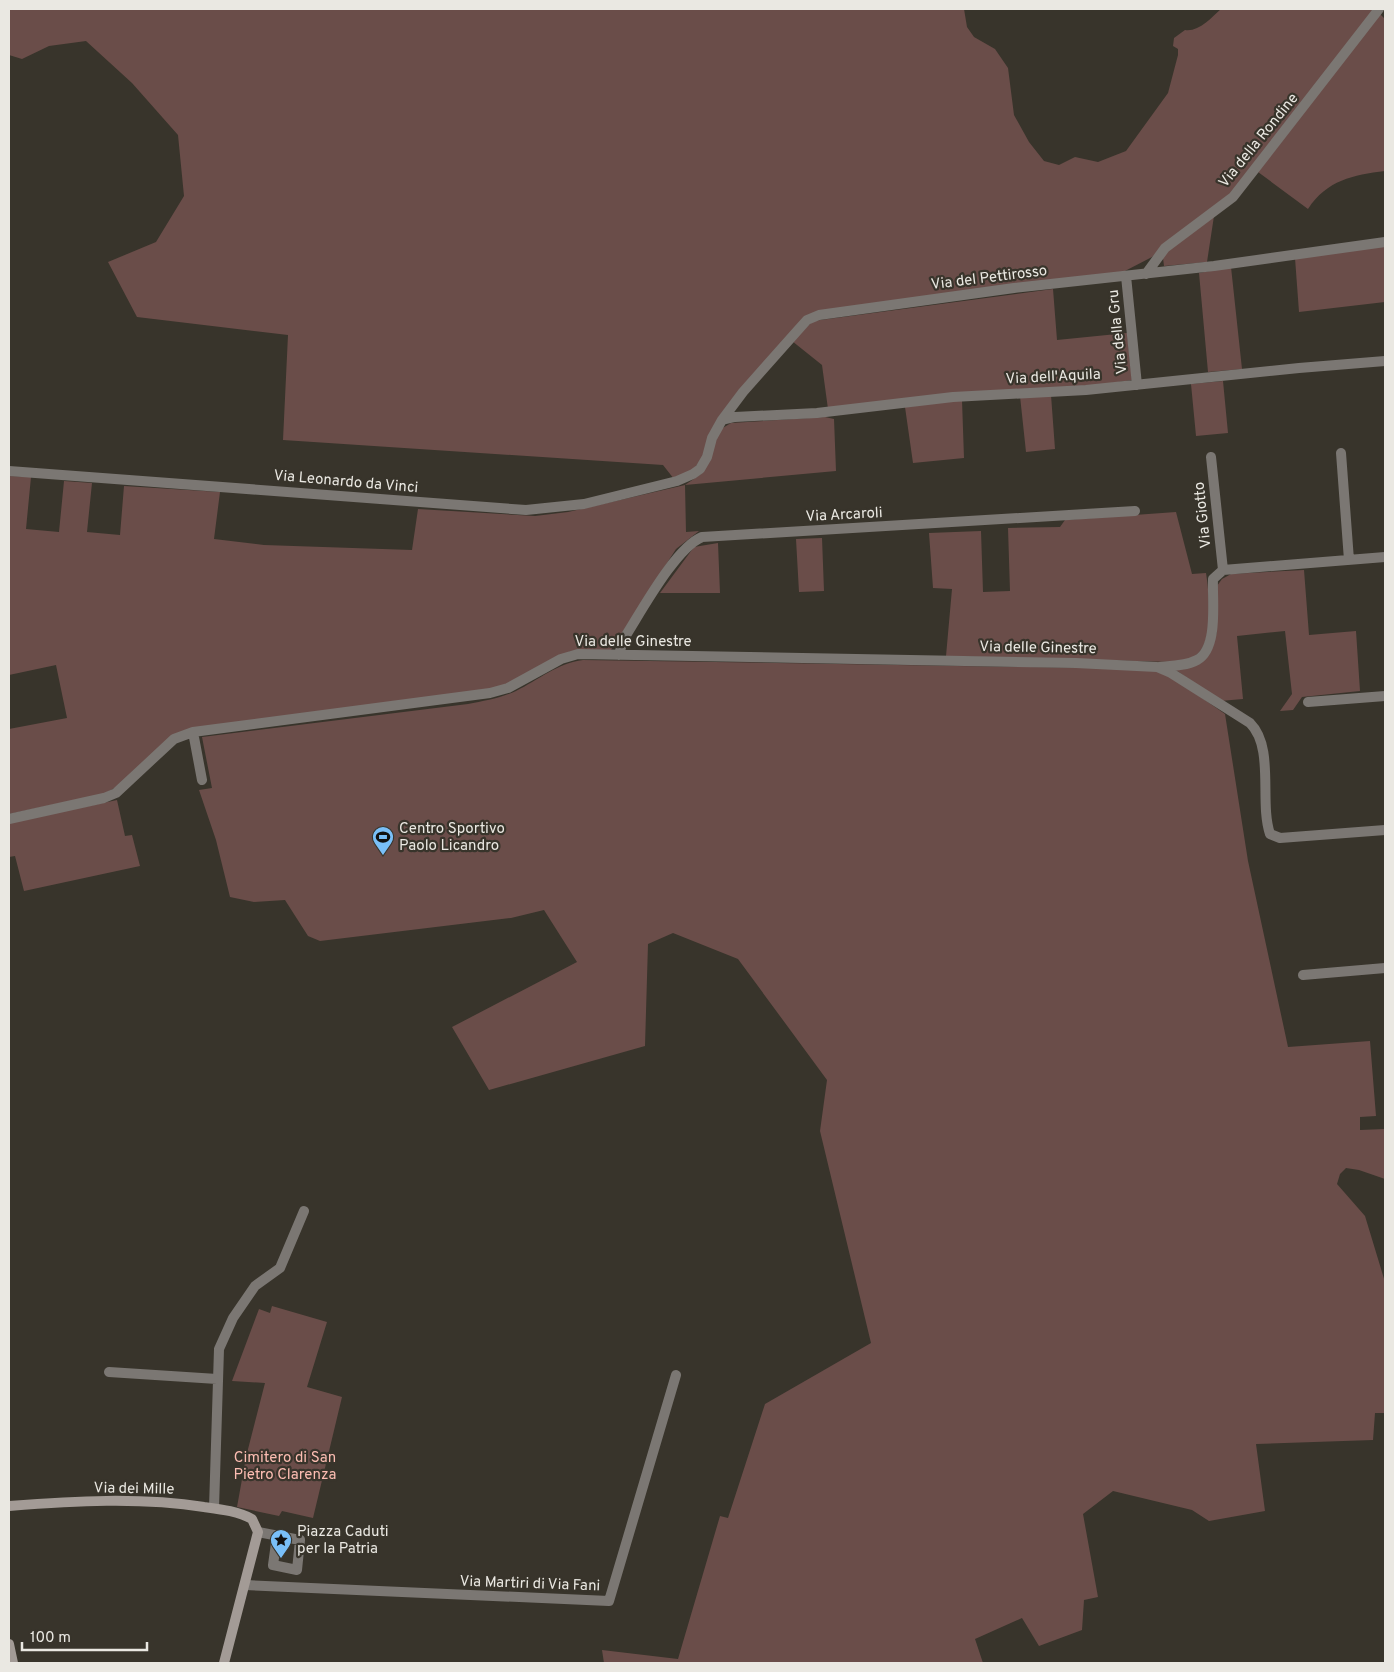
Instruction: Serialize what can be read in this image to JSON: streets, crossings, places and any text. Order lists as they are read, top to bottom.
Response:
{
  "streets": {
    "main road": ["Via dei Mille"],
    "street": [
      "Via della Rondine",
      "Via del Pettirosso",
      "Via della Gru",
      "Via dell'Aquila",
      "Via Leonardo da Vinci",
      "Via Arcaroli",
      "Via Giotto",
      "Via delle Ginestre",
      "Via Martiri di Via Fani"
    ]
  },
  "crossings": [
    ["Via della Rondine", "Via del Pettirosso"],
    ["Via del Pettirosso", "Via della Gru"],
    ["Via del Pettirosso", "Via dell'Aquila"],
    ["Via del Pettirosso", "Via Leonardo da Vinci"],
    ["Via della Gru", "Via dell'Aquila"],
    ["Via Arcaroli", "Via delle Ginestre"]
  ],
  "parks": ["Cimitero di San Pietro Clarenza"],
  "places": {
    "sports": ["Centro Sportivo Paolo Licandro"],
    "place": ["Piazza Caduti per la Patria"]
  },
  "scale_bar": "100 m"
}
